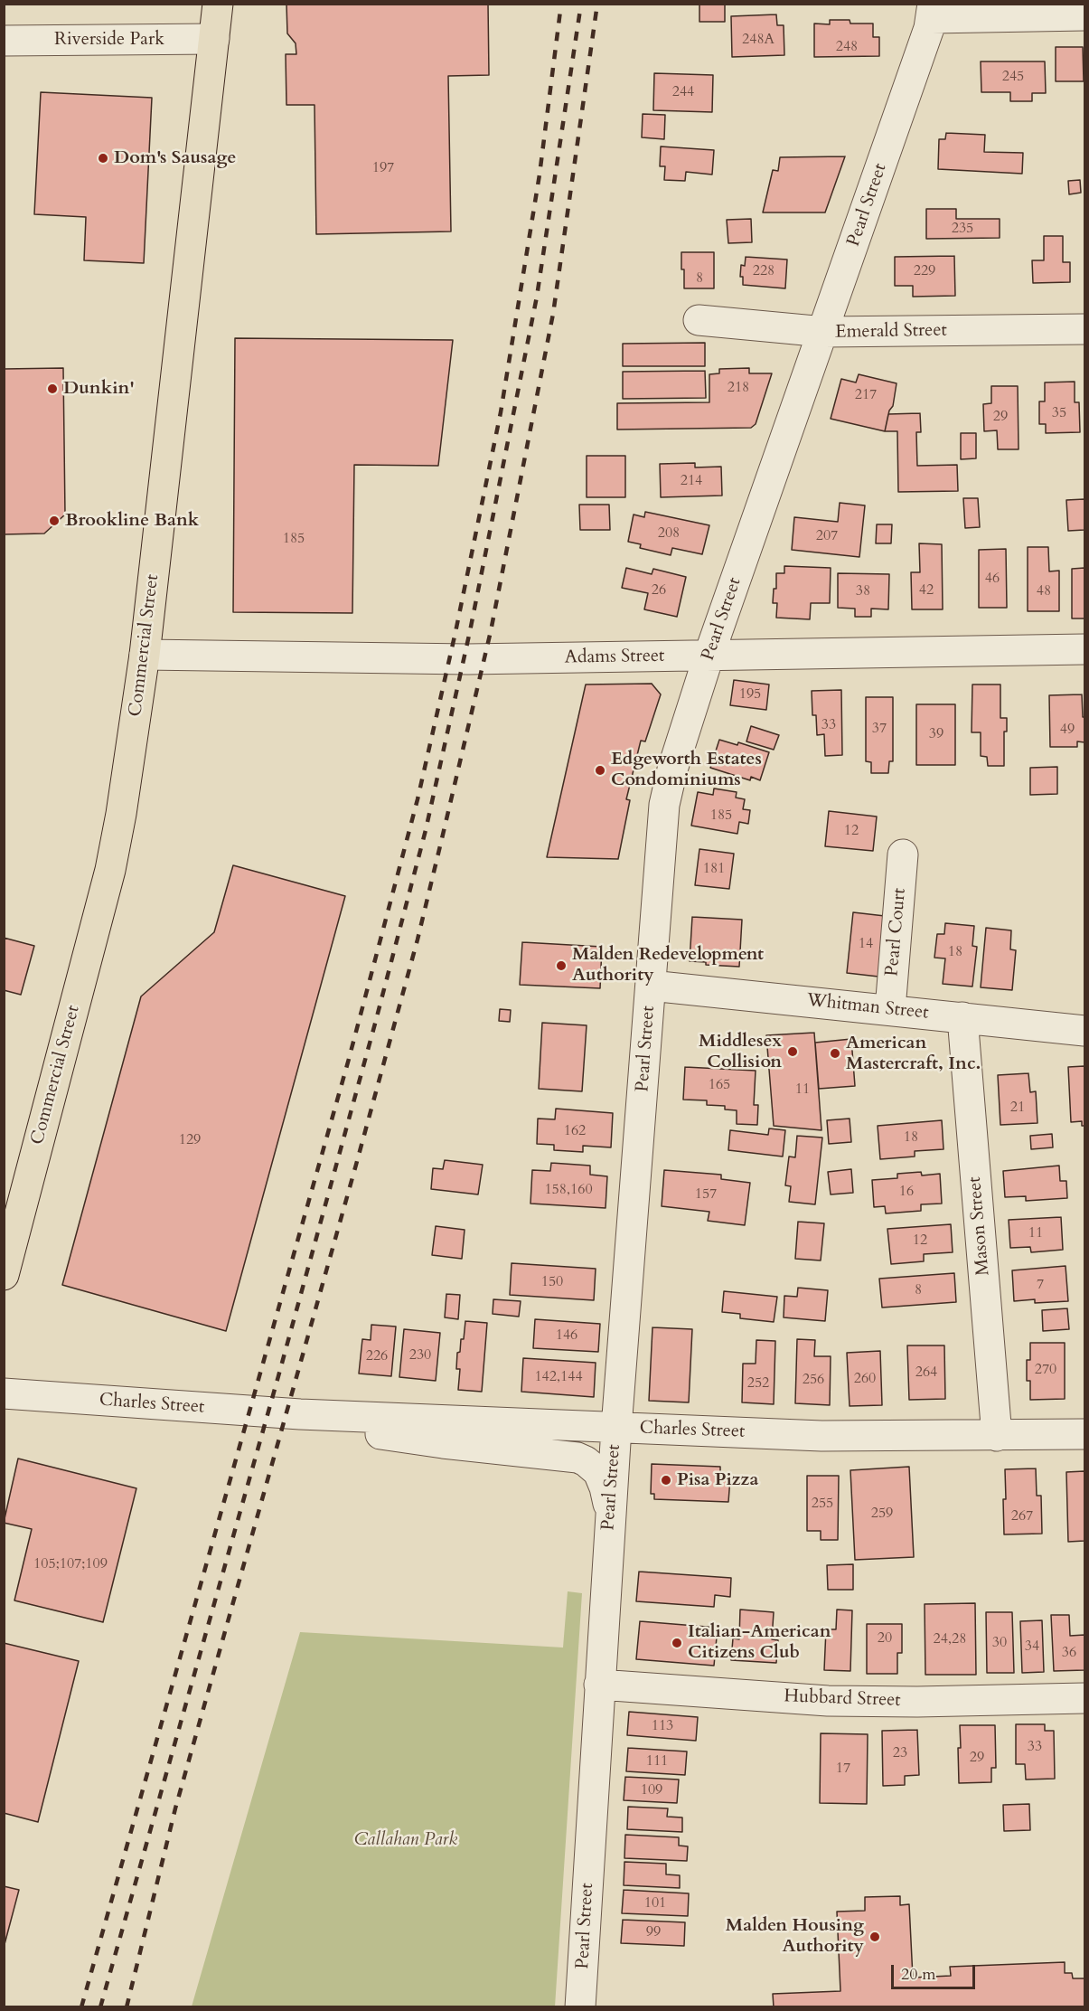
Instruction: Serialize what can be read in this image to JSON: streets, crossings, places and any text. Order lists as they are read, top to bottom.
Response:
{
  "streets": {
    "main road": ["Commercial Street"],
    "street": [
      "Riverside Park",
      "Pearl Street",
      "Emerald Street",
      "Adams Street",
      "Pearl Court",
      "Whitman Street",
      "Mason Street",
      "Charles Street",
      "Hubbard Street"
    ]
  },
  "crossings": [
    ["Riverside Park", "Commercial Street"],
    ["Pearl Street", "Emerald Street"],
    ["Pearl Street", "Adams Street"],
    ["Pearl Street", "Whitman Street"],
    ["Pearl Street", "Charles Street"],
    ["Pearl Street", "Hubbard Street"],
    ["Commercial Street", "Adams Street"],
    ["Pearl Court", "Whitman Street"],
    ["Whitman Street", "Mason Street"],
    ["Mason Street", "Charles Street"]
  ],
  "parks": ["Callahan Park"],
  "places": [
    "Dom's Sausage",
    "Dunkin'",
    "Brookline Bank",
    "Edgeworth Estates Condominiums",
    "Malden Redevelopment Authority",
    "Middlesex Collision",
    "American Mastercraft, Inc.",
    "Pisa Pizza",
    "Italian-American Citizens Club",
    "Malden Housing Authority"
  ],
  "house_numbers": [
    "248A",
    "248",
    "245",
    "244",
    "197",
    "235",
    "228",
    "229",
    "8",
    "218",
    "217",
    "35",
    "29",
    "214",
    "208",
    "207",
    "185",
    "46",
    "26",
    "42",
    "38",
    "48",
    "195",
    "33",
    "37",
    "49",
    "39",
    "185",
    "12",
    "181",
    "14",
    "18",
    "165",
    "11",
    "21",
    "162",
    "18",
    "129",
    "158,160",
    "16",
    "157",
    "11",
    "12",
    "150",
    "7",
    "8",
    "146",
    "230",
    "226",
    "270",
    "264",
    "142,144",
    "260",
    "256",
    "252",
    "255",
    "259",
    "267",
    "105;107;109",
    "20",
    "24,28",
    "30",
    "34",
    "36",
    "113",
    "33",
    "23",
    "29",
    "111",
    "17",
    "109",
    "101",
    "99"
  ],
  "scale_bar": "20 m"
}
